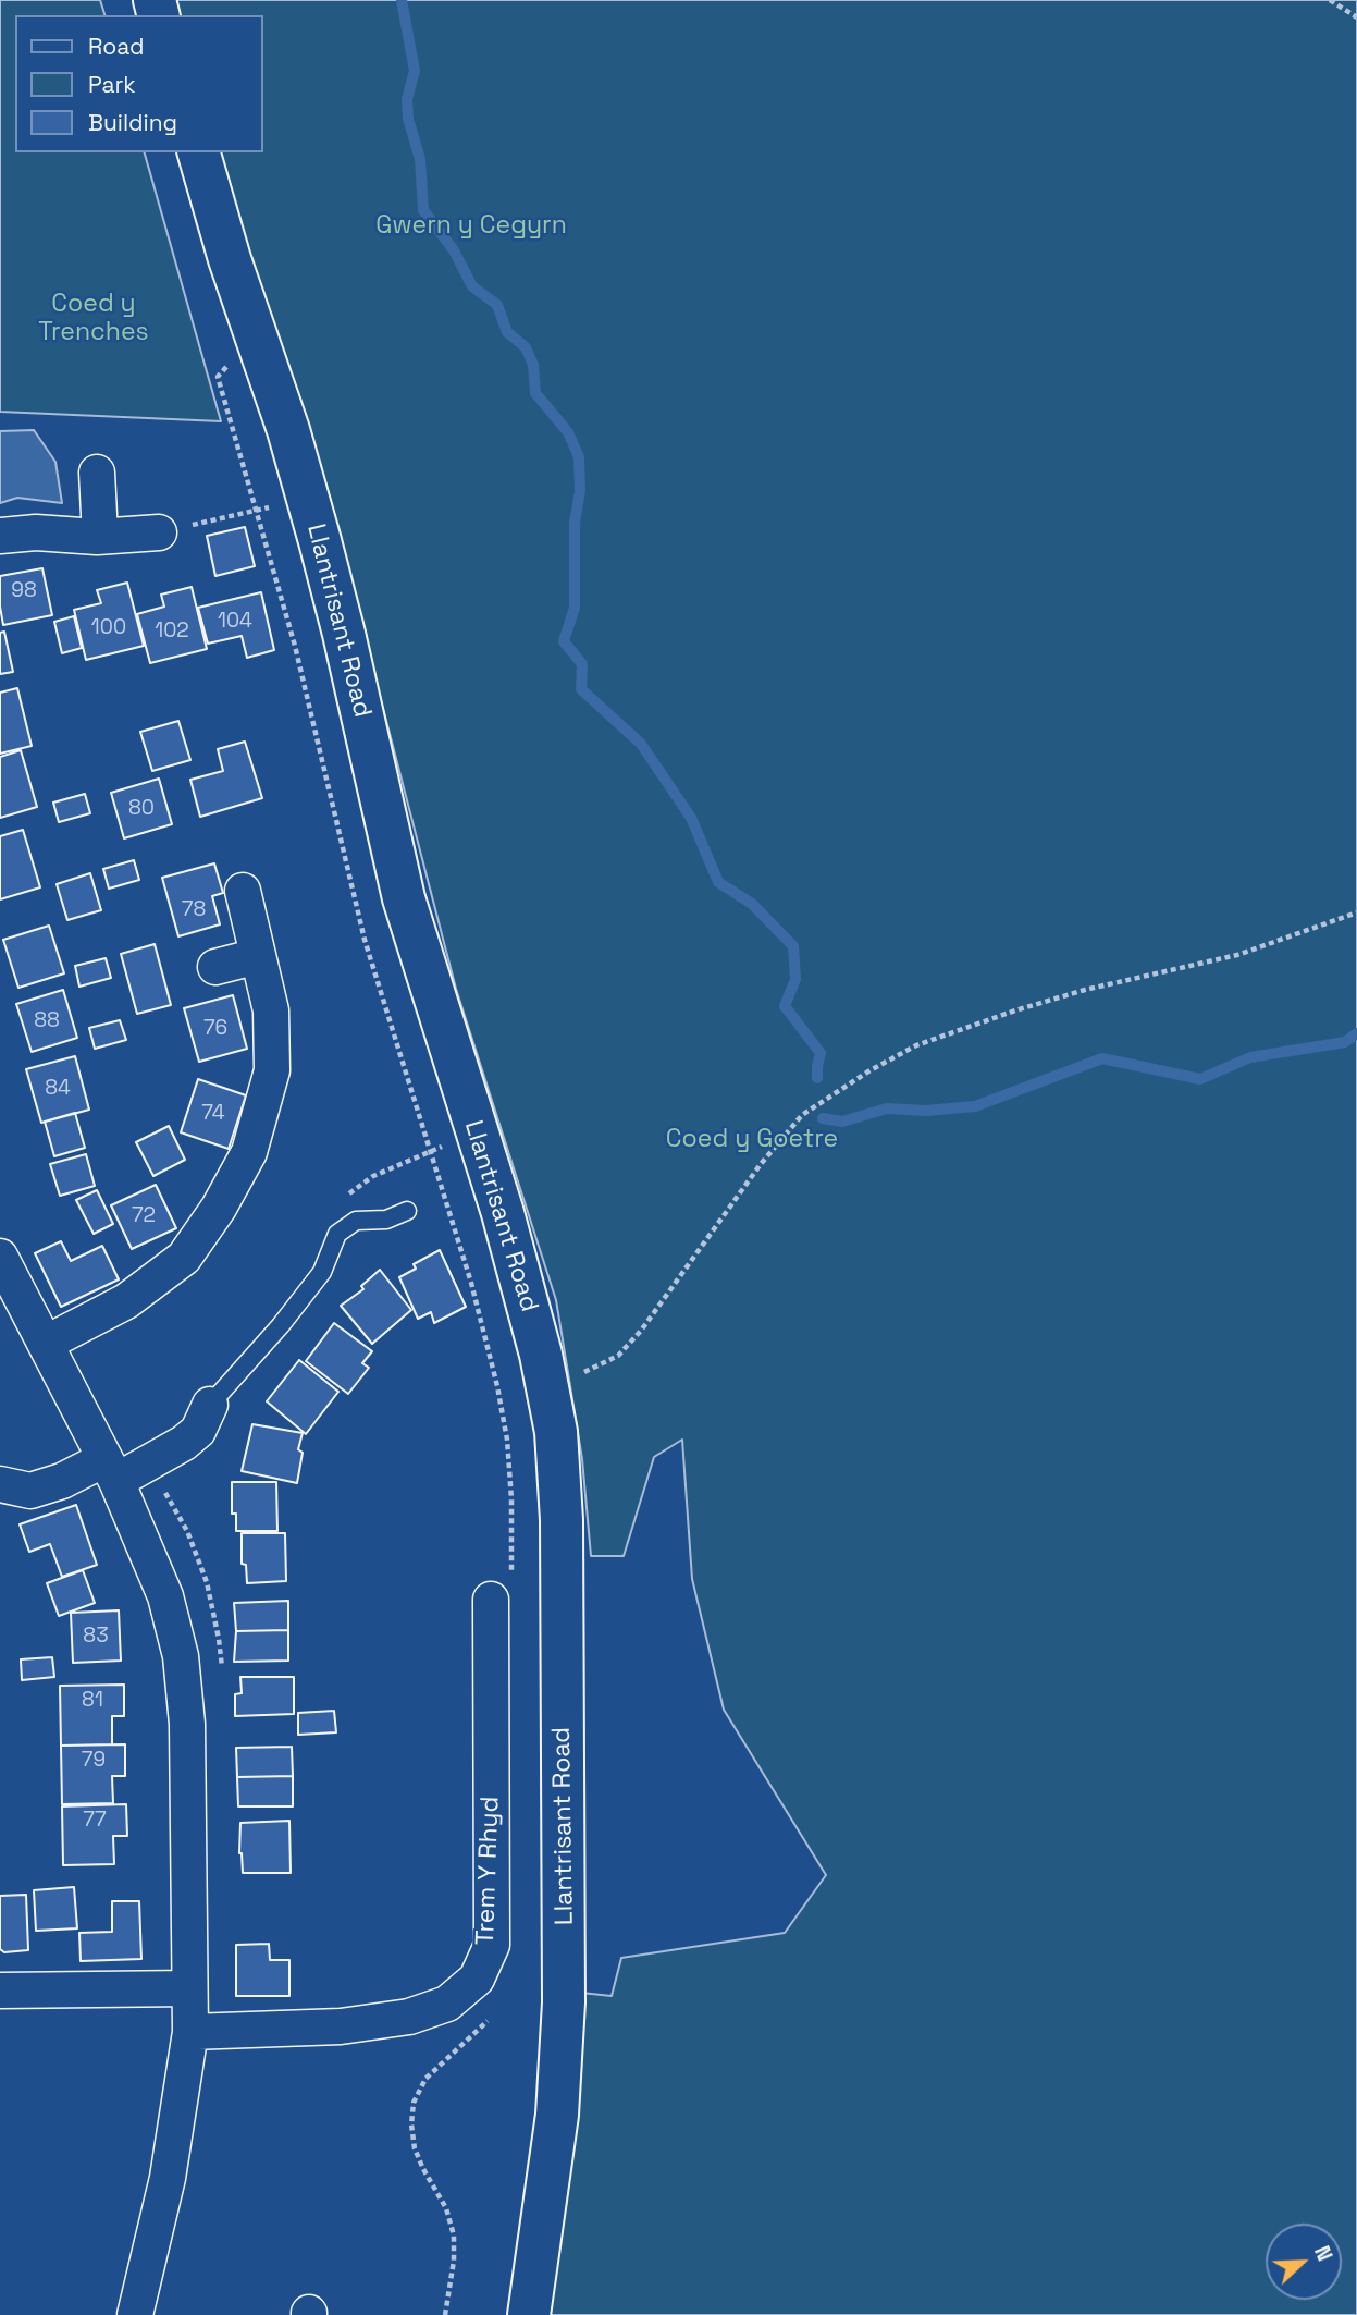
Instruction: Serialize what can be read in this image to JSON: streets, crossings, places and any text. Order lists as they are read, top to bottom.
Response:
{
  "streets": {
    "main road": ["Llantrisant Road"],
    "street": ["Trem Y Rhyd"]
  },
  "parks": ["Gwern y Cegyrn", "Coed y Trenches", "Coed y Goetre"],
  "house_numbers": [
    "98",
    "104",
    "100",
    "102",
    "80",
    "78",
    "88",
    "76",
    "84",
    "74",
    "72",
    "83",
    "81",
    "79",
    "77"
  ],
  "legend": ["Road", "Park", "Building"],
  "north": "top right"
}
